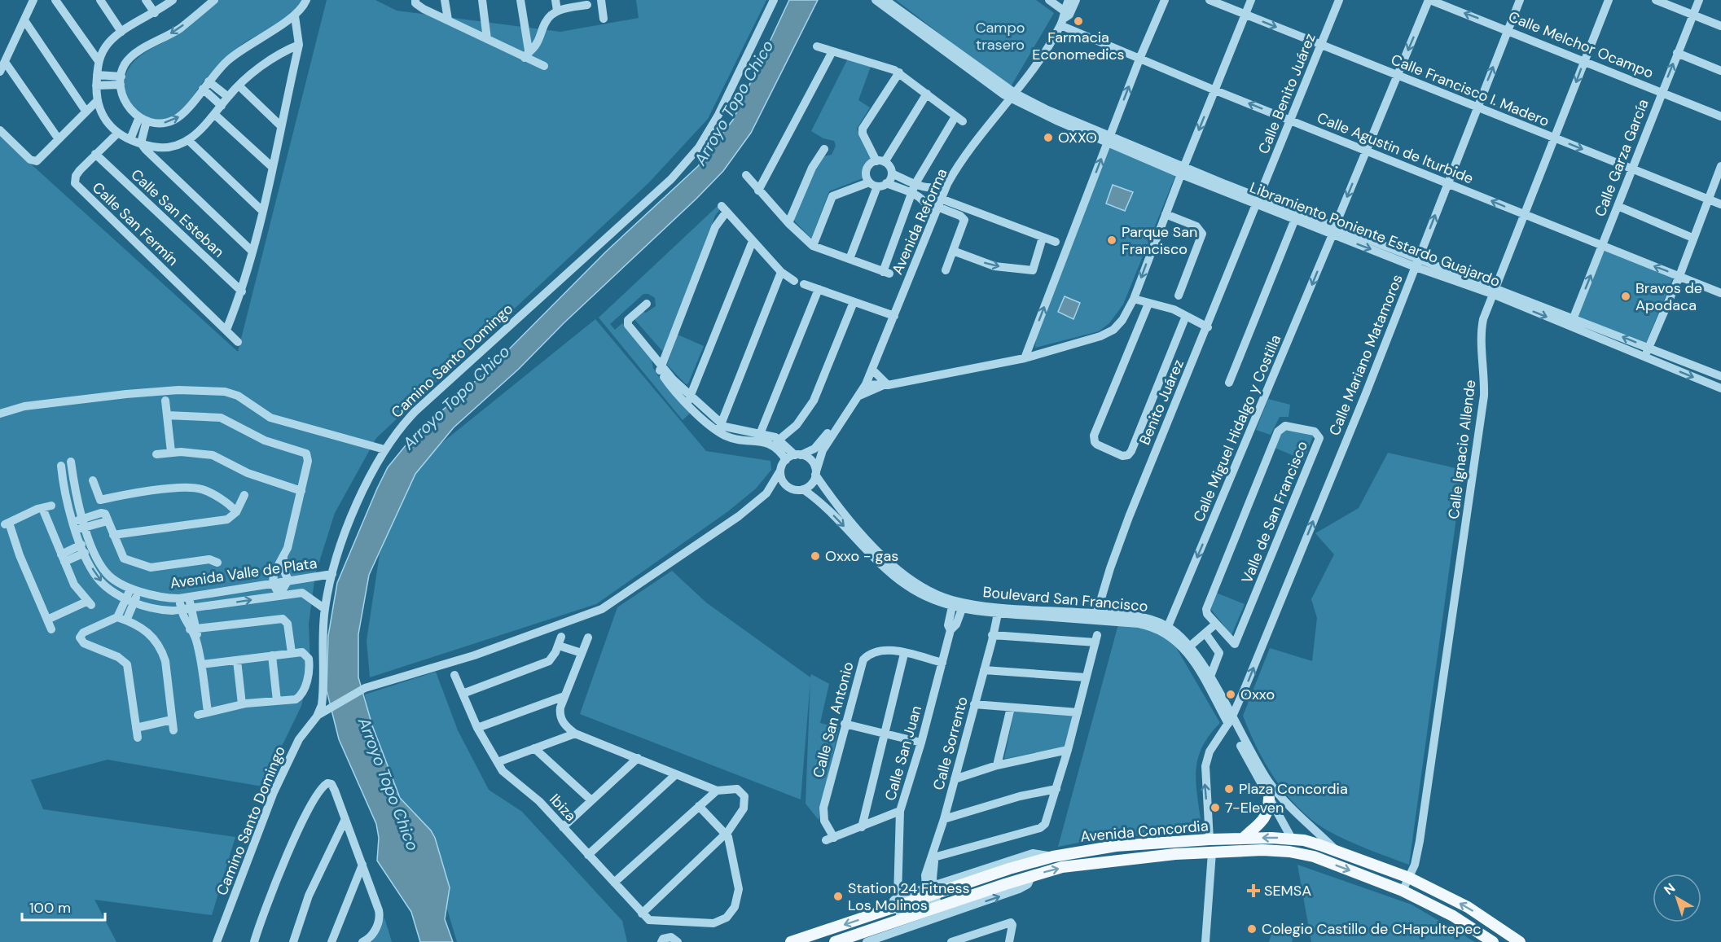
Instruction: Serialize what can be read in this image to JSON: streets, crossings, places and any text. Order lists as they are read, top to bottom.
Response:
{
  "streets": {
    "main road": ["Avenida Concordia"],
    "street": [
      "Calle Melchor Ocampo",
      "Calle Francisco I. Madero",
      "Calle Benito Juárez",
      "Calle Agustin de Iturbide",
      "Calle Garza García",
      "Calle San Esteban",
      "Avenida Reforma",
      "Calle San Fermín",
      "Libramiento Poniente Estardo Guajardo",
      "Calle Mariano Matamoros",
      "Camino Santo Domingo",
      "Benito Juárez",
      "Calle Miguel Hidalgo y Costilla",
      "Calle Ignacio Allende",
      "Valle de San Francisco",
      "Avenida Valle de Plata",
      "Boulevard San Francisco",
      "Calle San Antonio",
      "Calle Sorrento",
      "Calle San Juan",
      "Ibiza"
    ]
  },
  "crossings": [
    ["Calle Melchor Ocampo", "Calle Garza García"],
    ["Calle Melchor Ocampo", "Calle Mariano Matamoros"],
    ["Calle Melchor Ocampo", "Calle Miguel Hidalgo y Costilla"],
    ["Calle Melchor Ocampo", "Calle Ignacio Allende"],
    ["Calle Francisco I. Madero", "Calle Benito Juárez"],
    ["Calle Francisco I. Madero", "Calle Garza García"],
    ["Calle Francisco I. Madero", "Calle Mariano Matamoros"],
    ["Calle Francisco I. Madero", "Calle Miguel Hidalgo y Costilla"],
    ["Calle Francisco I. Madero", "Calle Ignacio Allende"],
    ["Calle Benito Juárez", "Calle Agustin de Iturbide"],
    ["Calle Benito Juárez", "Libramiento Poniente Estardo Guajardo"],
    ["Calle Benito Juárez", "Benito Juárez"],
    ["Calle Agustin de Iturbide", "Calle Garza García"],
    ["Calle Agustin de Iturbide", "Avenida Reforma"],
    ["Calle Agustin de Iturbide", "Calle Mariano Matamoros"],
    ["Calle Agustin de Iturbide", "Calle Miguel Hidalgo y Costilla"],
    ["Calle Agustin de Iturbide", "Calle Ignacio Allende"],
    ["Calle Garza García", "Libramiento Poniente Estardo Guajardo"],
    ["Calle San Esteban", "Calle San Fermín"],
    ["Avenida Reforma", "Libramiento Poniente Estardo Guajardo"],
    ["Avenida Reforma", "Boulevard San Francisco"],
    ["Libramiento Poniente Estardo Guajardo", "Calle Mariano Matamoros"],
    ["Libramiento Poniente Estardo Guajardo", "Benito Juárez"],
    ["Libramiento Poniente Estardo Guajardo", "Calle Miguel Hidalgo y Costilla"],
    ["Libramiento Poniente Estardo Guajardo", "Calle Ignacio Allende"],
    ["Calle Mariano Matamoros", "Boulevard San Francisco"],
    ["Calle Mariano Matamoros", "Avenida Concordia"],
    ["Camino Santo Domingo", "Avenida Valle de Plata"],
    ["Benito Juárez", "Boulevard San Francisco"],
    ["Calle Miguel Hidalgo y Costilla", "Boulevard San Francisco"],
    ["Calle Ignacio Allende", "Avenida Concordia"],
    ["Boulevard San Francisco", "Calle Sorrento"],
    ["Boulevard San Francisco", "Calle San Juan"],
    ["Boulevard San Francisco", "Avenida Concordia"],
    ["Calle San Antonio", "Calle San Juan"],
    ["Calle Sorrento", "Avenida Concordia"],
    ["Calle San Juan", "Avenida Concordia"]
  ],
  "one_way": ["Calle Garza García", "Calle Mariano Matamoros"],
  "water": ["Arroyo Topo Chico"],
  "parks": ["Campo trasero"],
  "places": {
    "other": [
      "Farmacia Economedics",
      "OXXO",
      "Parque San Francisco",
      "Bravos de Apodaca",
      "Oxxo - gas",
      "Oxxo",
      "Plaza Concordia",
      "7-Eleven",
      "Station 24 Fitness Los Molinos",
      "Colegio Castillo de CHapultepec"
    ],
    "health": ["SEMSA"]
  },
  "scale_bar": "100 m",
  "north": "top left"
}
